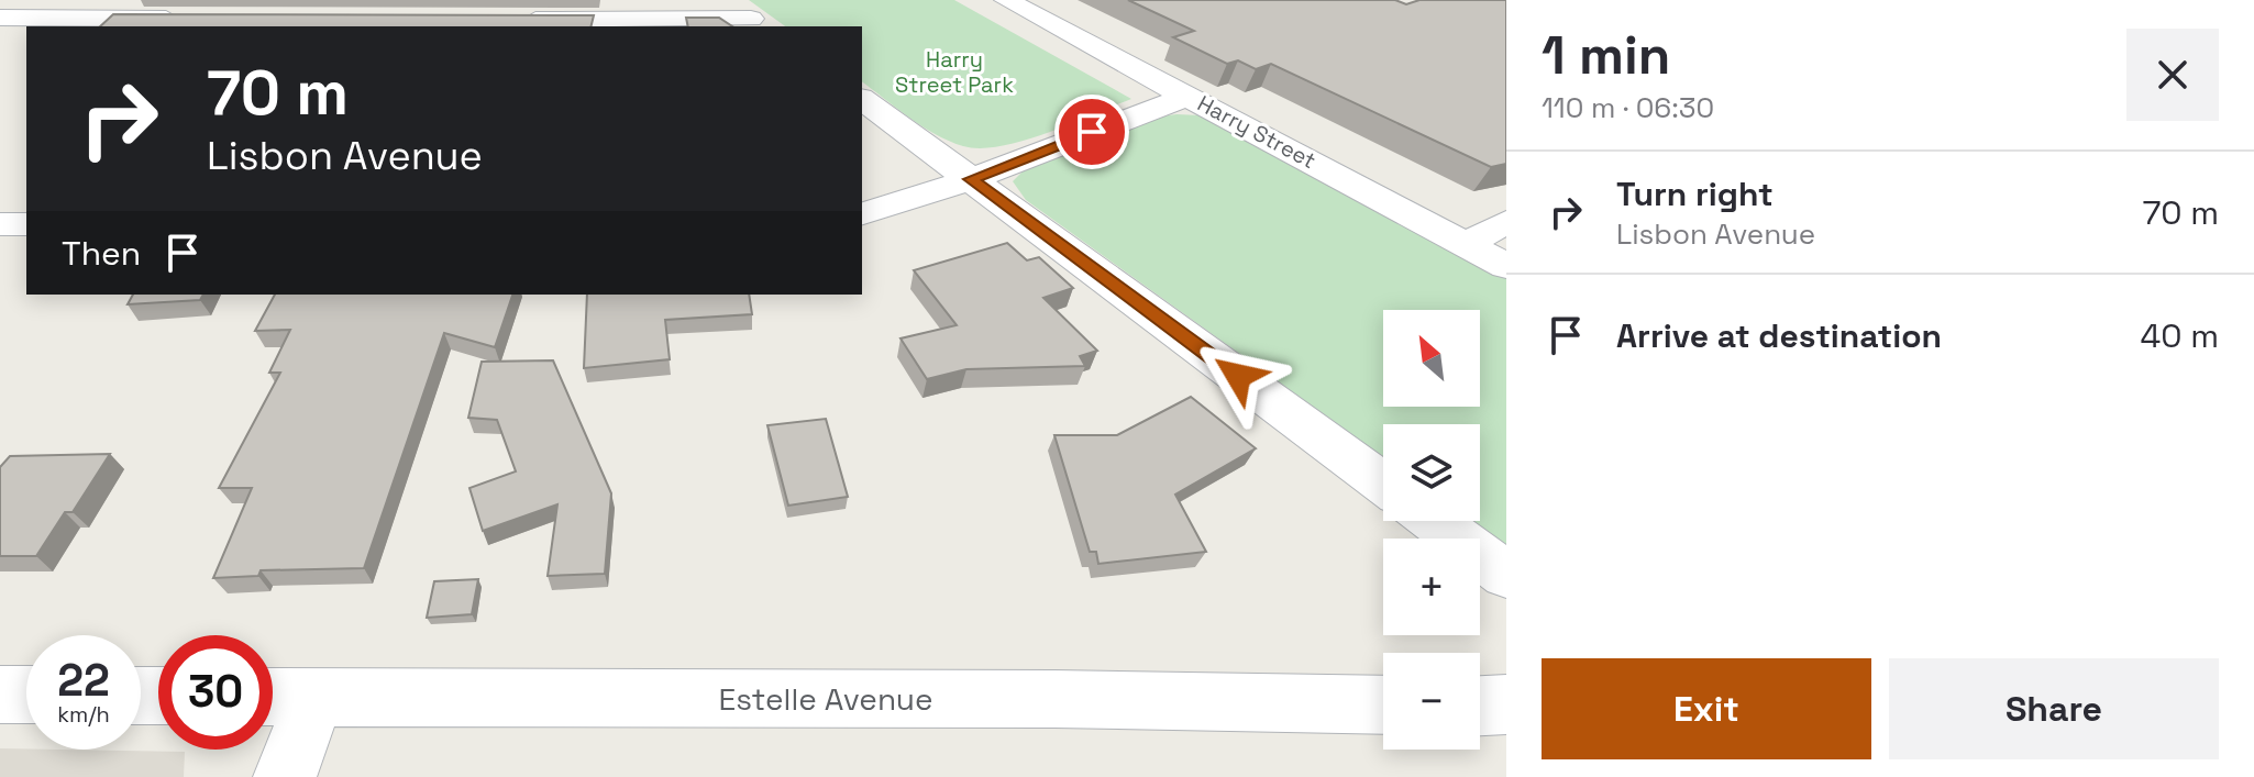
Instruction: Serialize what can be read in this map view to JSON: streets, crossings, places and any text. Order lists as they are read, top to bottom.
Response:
{
  "streets": {
    "street": ["Harry Street", "Estelle Avenue"]
  },
  "parks": ["Harry Street Park"],
  "north": "top left",
  "page": {
    "heading": ["1 min", "110 m · 06:30"],
    "turn": ["70 m", "Lisbon Avenue"],
    "list": [
      {
        "name": "Turn right",
        "note": "Lisbon Avenue",
        "value": "70 m"
      },
      {
        "name": "Arrive at destination",
        "value": "40 m"
      }
    ],
    "then": "Then",
    "map_buttons": ["+", "−"],
    "speed": "22 km/h",
    "limit": "30",
    "buttons": ["Exit", "Share"]
  }
}
